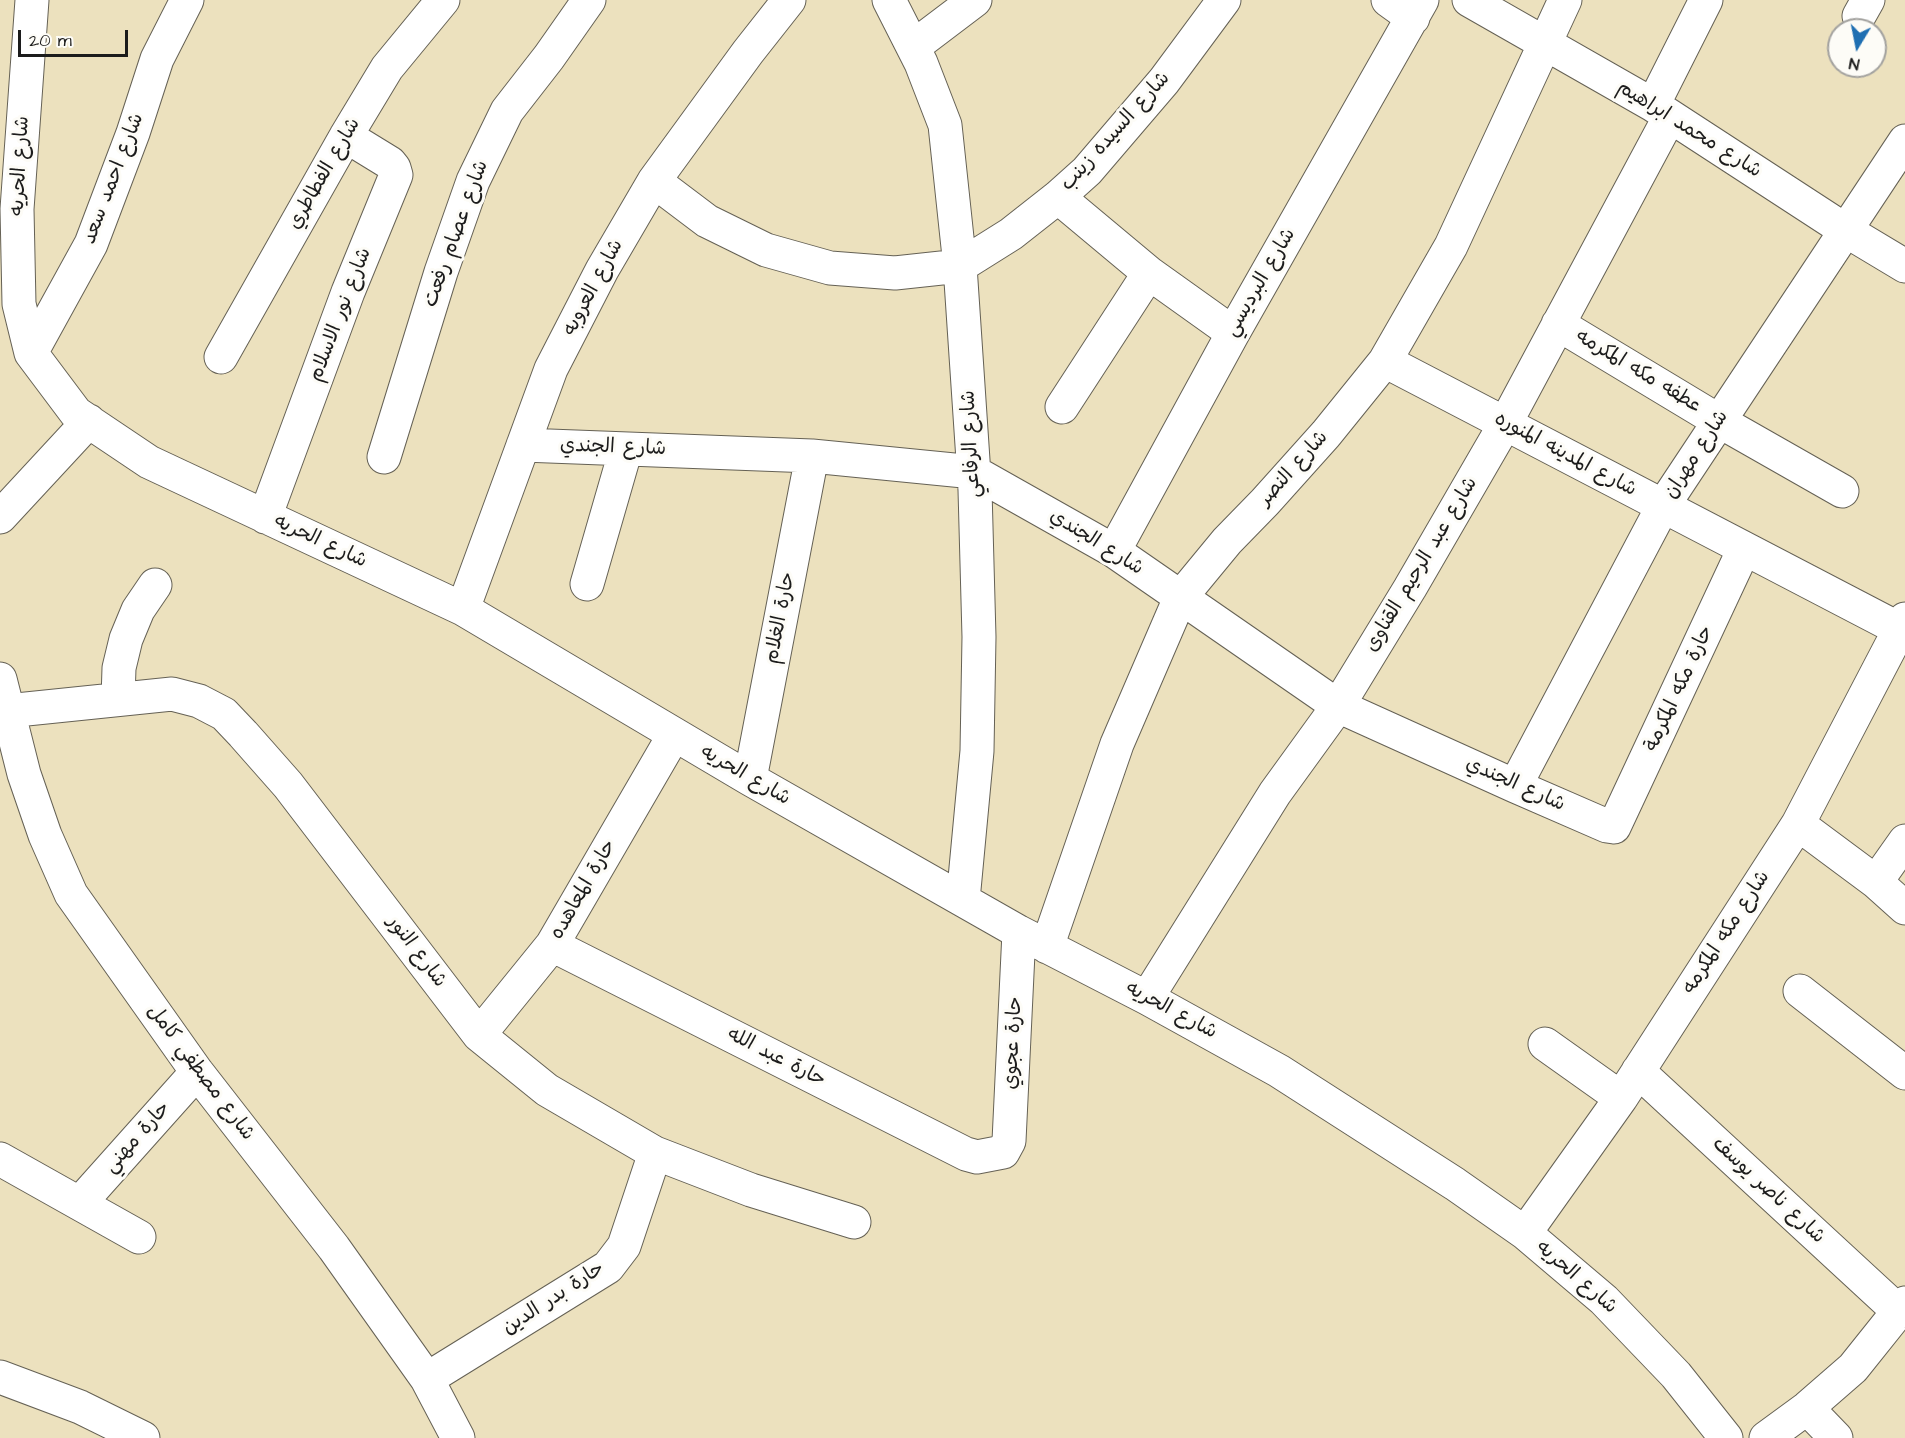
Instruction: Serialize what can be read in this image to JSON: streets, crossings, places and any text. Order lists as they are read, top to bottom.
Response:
{
  "streets": {
    "street": [
      "شارع محمد ابراهيم",
      "شارع السيده زينب",
      "شارع الحريه",
      "شارع الفطاطري",
      "شارع احمد سعد",
      "شارع عصام رفعت",
      "شارع البرديسي",
      "شارع العروبه",
      "شارع نور الاسلام",
      "عطفه مكه المكرمه",
      "شارع الرفاعي",
      "شارع الجندي",
      "شارع المدينه المنوره",
      "شارع مهران",
      "شارع النصر",
      "شارع عبد الرحيم القناوى",
      "حارة الغلام",
      "حارة مكه المكرمة",
      "حارة المعاهده",
      "شارع مكه المكرمه",
      "شارع النور",
      "حارة عجوي",
      "حارة عبد الله",
      "شارع مصطفي كامل",
      "حارة مهني",
      "شارع ناصر يوسف",
      "حارة بدر الدين"
    ]
  },
  "crossings": [
    ["شارع محمد ابراهيم", "شارع مهران"],
    ["شارع محمد ابراهيم", "شارع النصر"],
    ["شارع محمد ابراهيم", "شارع عبد الرحيم القناوى"],
    ["شارع السيده زينب", "شارع الرفاعي"],
    ["شارع الحريه", "شارع احمد سعد"],
    ["شارع الحريه", "شارع العروبه"],
    ["شارع الحريه", "شارع نور الاسلام"],
    ["شارع الحريه", "شارع الرفاعي"],
    ["شارع الحريه", "شارع النصر"],
    ["شارع الحريه", "شارع عبد الرحيم القناوى"],
    ["شارع الحريه", "حارة الغلام"],
    ["شارع الحريه", "حارة المعاهده"],
    ["شارع الحريه", "شارع مكه المكرمه"],
    ["شارع الحريه", "حارة عجوي"],
    ["شارع الفطاطري", "شارع نور الاسلام"],
    ["شارع البرديسي", "شارع الجندي"],
    ["شارع العروبه", "شارع الجندي"],
    ["عطفه مكه المكرمه", "شارع مهران"],
    ["عطفه مكه المكرمه", "شارع عبد الرحيم القناوى"],
    ["شارع الرفاعي", "شارع الجندي"],
    ["شارع الجندي", "شارع مهران"],
    ["شارع الجندي", "شارع النصر"],
    ["شارع الجندي", "شارع عبد الرحيم القناوى"],
    ["شارع الجندي", "حارة الغلام"],
    ["شارع الجندي", "حارة مكه المكرمة"],
    ["شارع المدينه المنوره", "شارع مهران"],
    ["شارع المدينه المنوره", "شارع النصر"],
    ["شارع المدينه المنوره", "شارع عبد الرحيم القناوى"],
    ["شارع المدينه المنوره", "حارة مكه المكرمة"],
    ["شارع المدينه المنوره", "شارع مكه المكرمه"],
    ["شارع النصر", "حارة عجوي"],
    ["حارة المعاهده", "شارع النور"],
    ["حارة المعاهده", "حارة عبد الله"],
    ["شارع مكه المكرمه", "شارع ناصر يوسف"],
    ["شارع النور", "شارع مصطفي كامل"],
    ["شارع النور", "حارة بدر الدين"],
    ["حارة عجوي", "حارة عبد الله"],
    ["شارع مصطفي كامل", "حارة مهني"],
    ["شارع مصطفي كامل", "حارة بدر الدين"]
  ],
  "scale_bar": "20 m",
  "north": "bottom"
}
